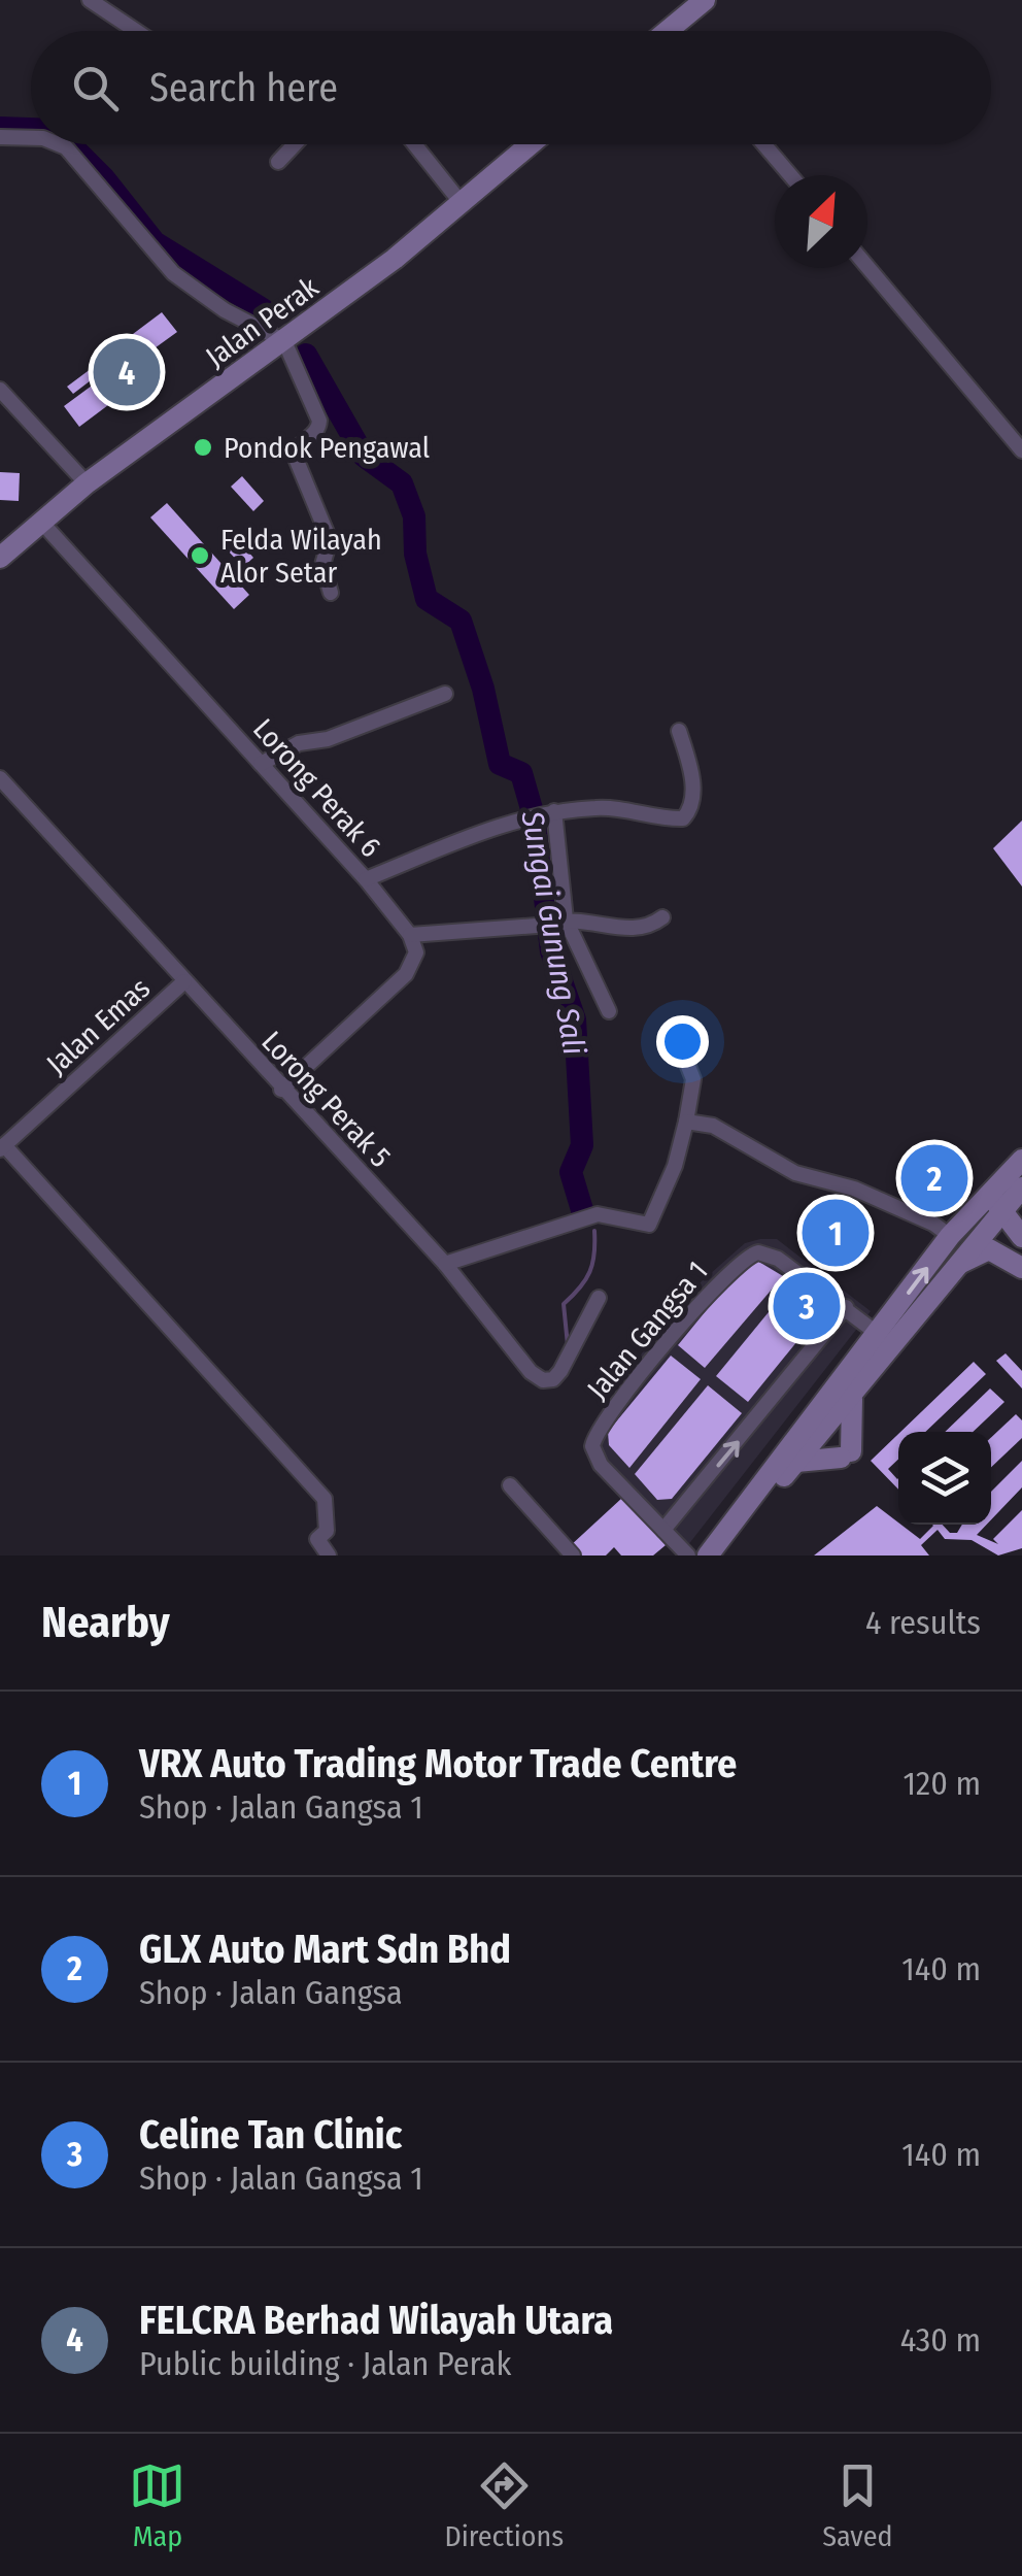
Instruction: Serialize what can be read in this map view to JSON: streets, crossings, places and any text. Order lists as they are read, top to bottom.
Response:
{
  "streets": {
    "main road": ["Jalan Perak"],
    "street": [
      "Lorong Perak 6",
      "Jalan Emas",
      "Lorong Perak 5",
      "Jalan Gangsa 1"
    ]
  },
  "crossings": [
    ["Jalan Perak", "Lorong Perak 6"],
    ["Jalan Emas", "Lorong Perak 5"]
  ],
  "water": ["Sungai Gunung Sali"],
  "places": ["Pondok Pengawal", "Felda Wilayah Alor Setar"],
  "north": "top right",
  "page": {
    "search": "Search here",
    "pins": [
      "4",
      "2",
      "1",
      "3"
    ],
    "heading": ["Nearby", "4 results"],
    "list": [
      {
        "mark": "1",
        "name": "VRX Auto Trading Motor Trade Centre",
        "note": "Shop · Jalan Gangsa 1",
        "value": "120 m"
      },
      {
        "mark": "2",
        "name": "GLX Auto Mart Sdn Bhd",
        "note": "Shop · Jalan Gangsa",
        "value": "140 m"
      },
      {
        "mark": "3",
        "name": "Celine Tan Clinic",
        "note": "Shop · Jalan Gangsa 1",
        "value": "140 m"
      },
      {
        "mark": "4",
        "name": "FELCRA Berhad Wilayah Utara",
        "note": "Public building · Jalan Perak",
        "value": "430 m"
      }
    ],
    "nav": ["Map", "Directions", "Saved"]
  }
}
